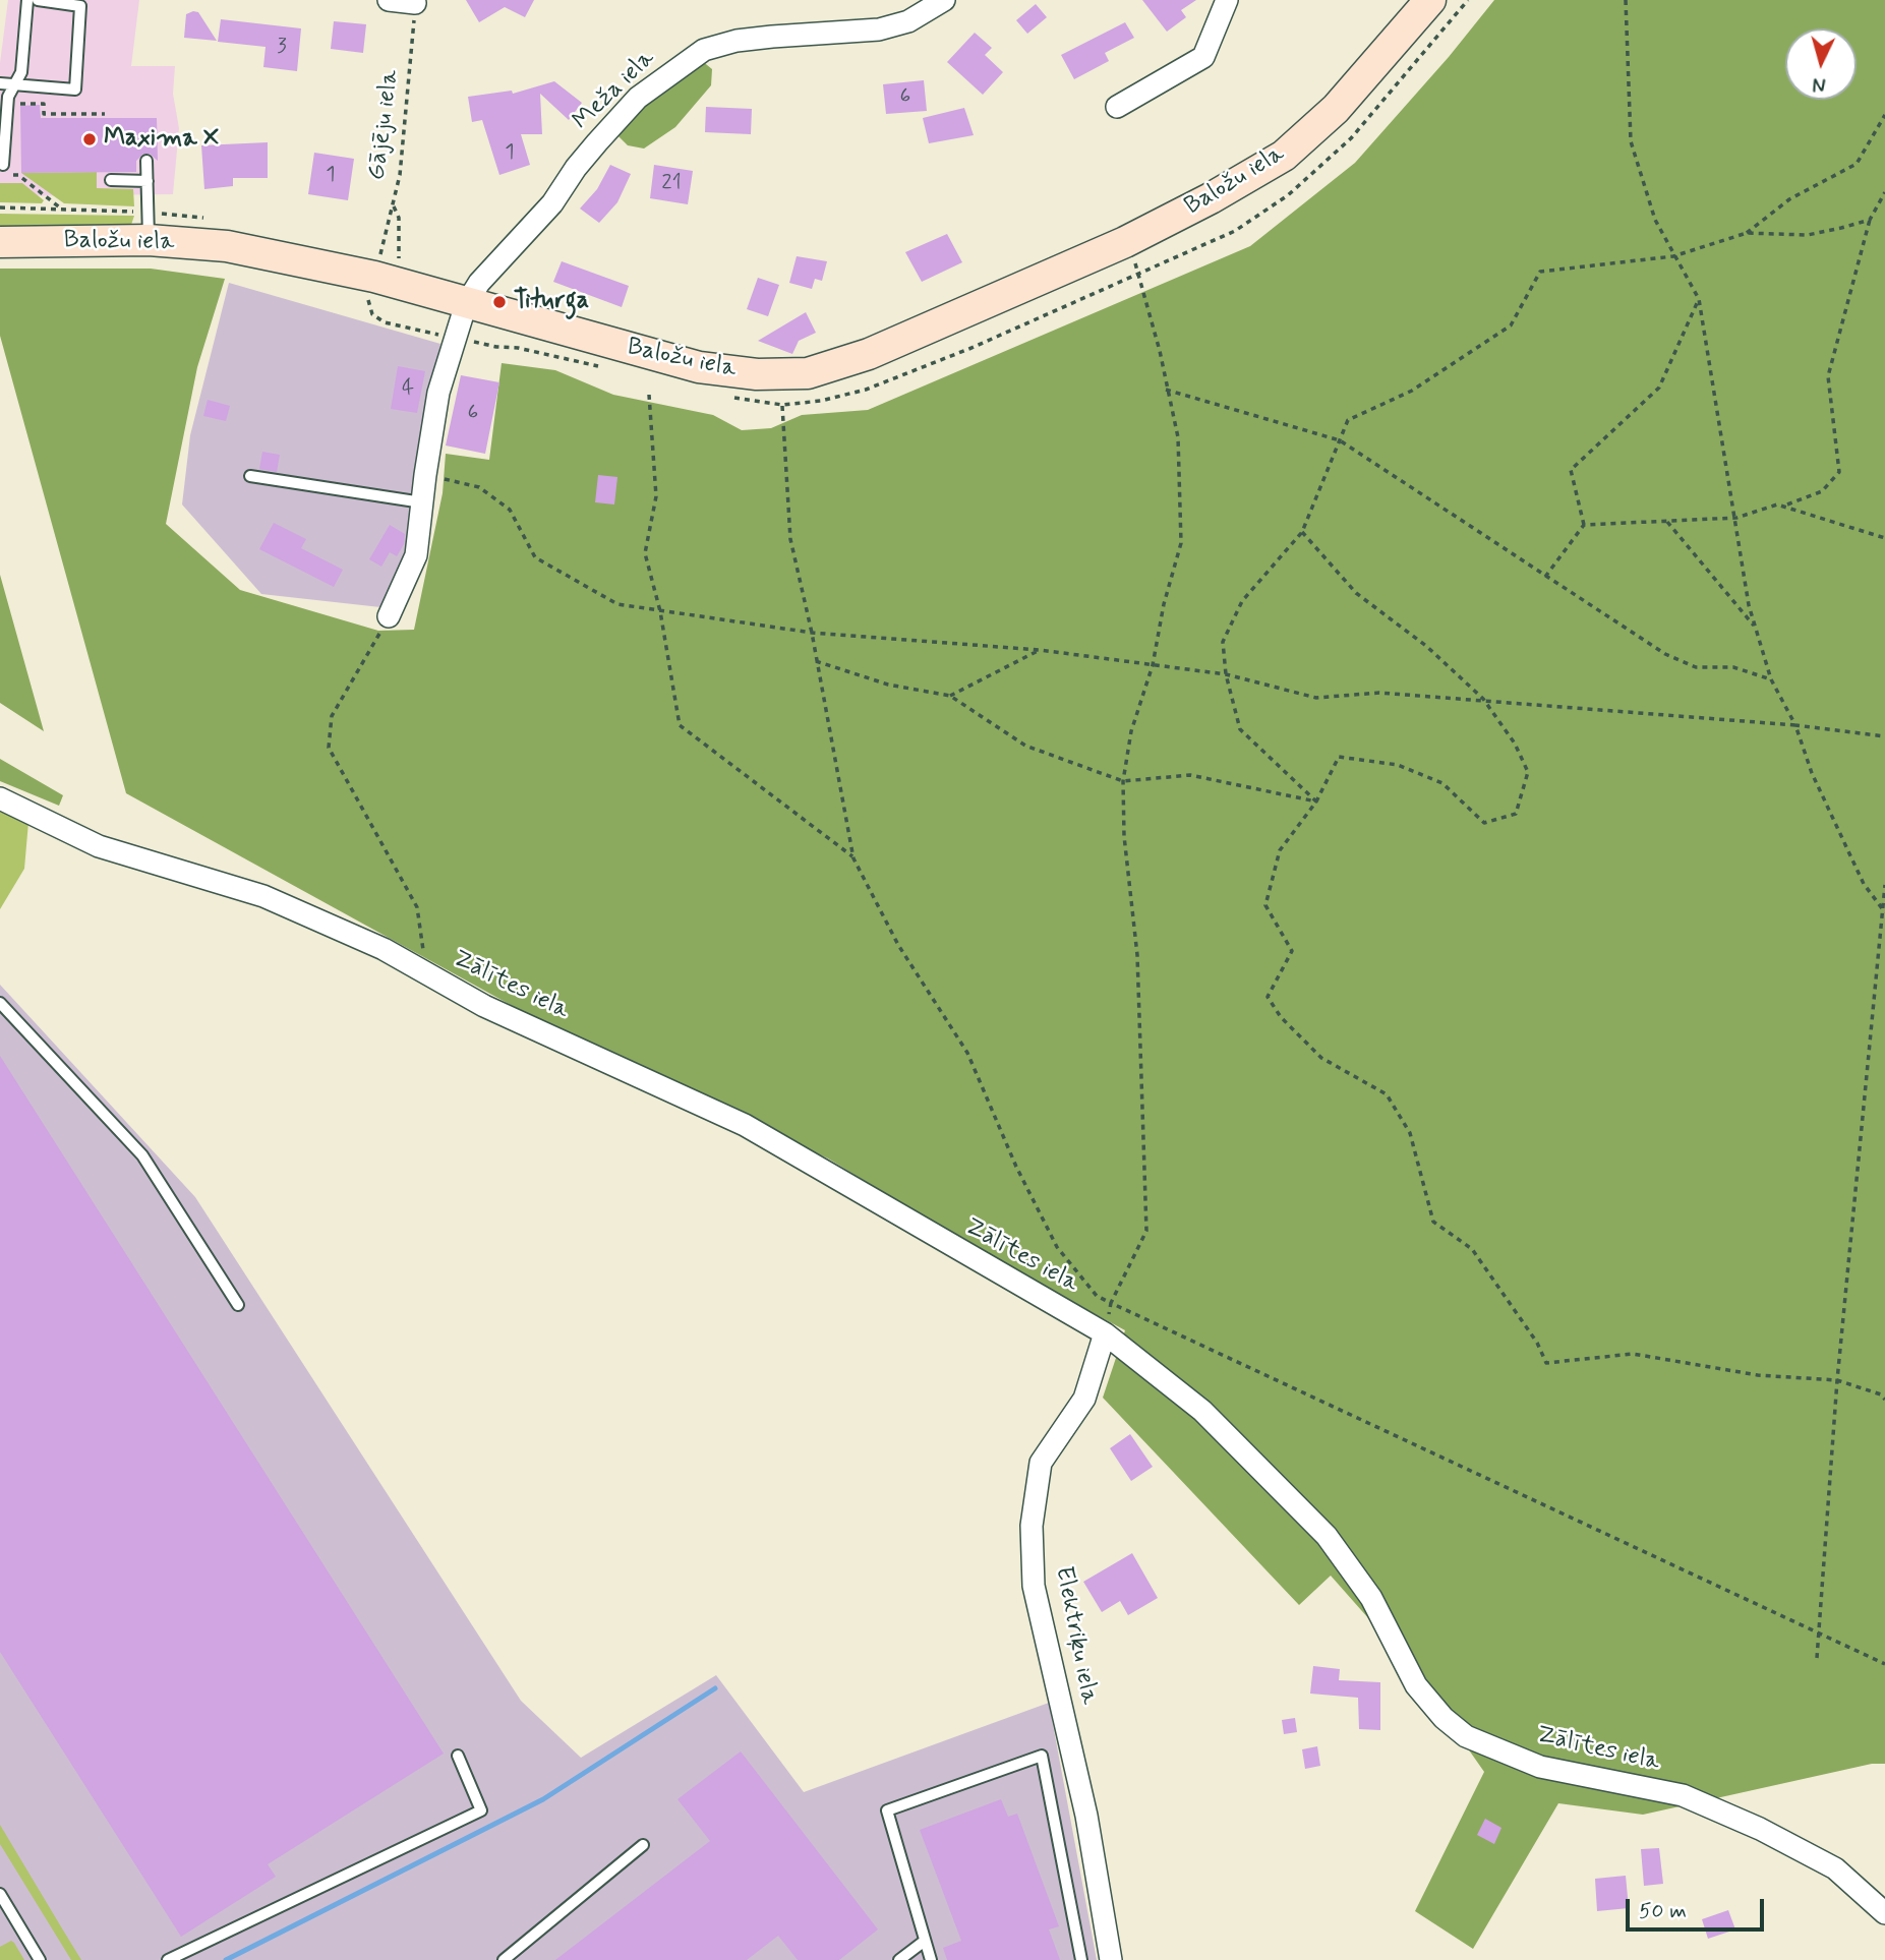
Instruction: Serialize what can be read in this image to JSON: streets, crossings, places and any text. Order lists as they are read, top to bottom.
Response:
{
  "streets": {
    "main road": ["Baložu iela"],
    "street": ["Meža iela", "Zālītes iela", "Elektriķu iela"],
    "path": ["Gājēju iela"]
  },
  "crossings": [
    ["Meža iela", "Gājēju iela"],
    ["Meža iela", "Baložu iela"],
    ["Gājēju iela", "Baložu iela"],
    ["Zālītes iela", "Elektriķu iela"]
  ],
  "places": ["Maxima X", "Titurga"],
  "house_numbers": [
    "3",
    "6",
    "1",
    "1",
    "21",
    "4",
    "6"
  ],
  "scale_bar": "50 m",
  "north": "bottom"
}
